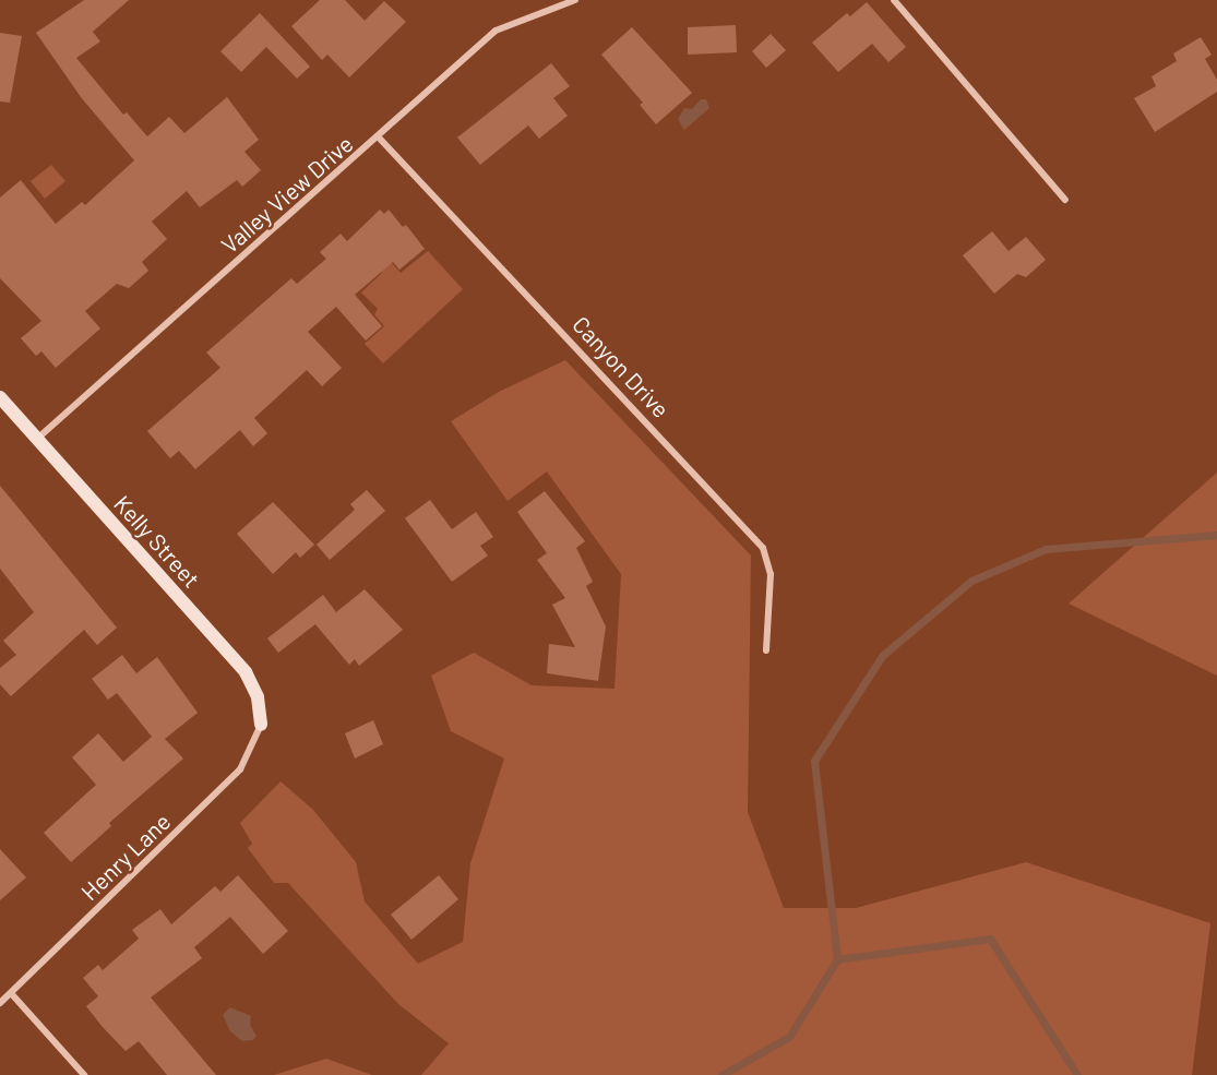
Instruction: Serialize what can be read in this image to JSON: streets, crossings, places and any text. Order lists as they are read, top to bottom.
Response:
{
  "streets": {
    "street": [
      "Valley View Drive",
      "Canyon Drive",
      "Kelly Street",
      "Henry Lane"
    ]
  },
  "crossings": [
    ["Valley View Drive", "Canyon Drive"],
    ["Valley View Drive", "Kelly Street"],
    ["Kelly Street", "Henry Lane"]
  ]
}
